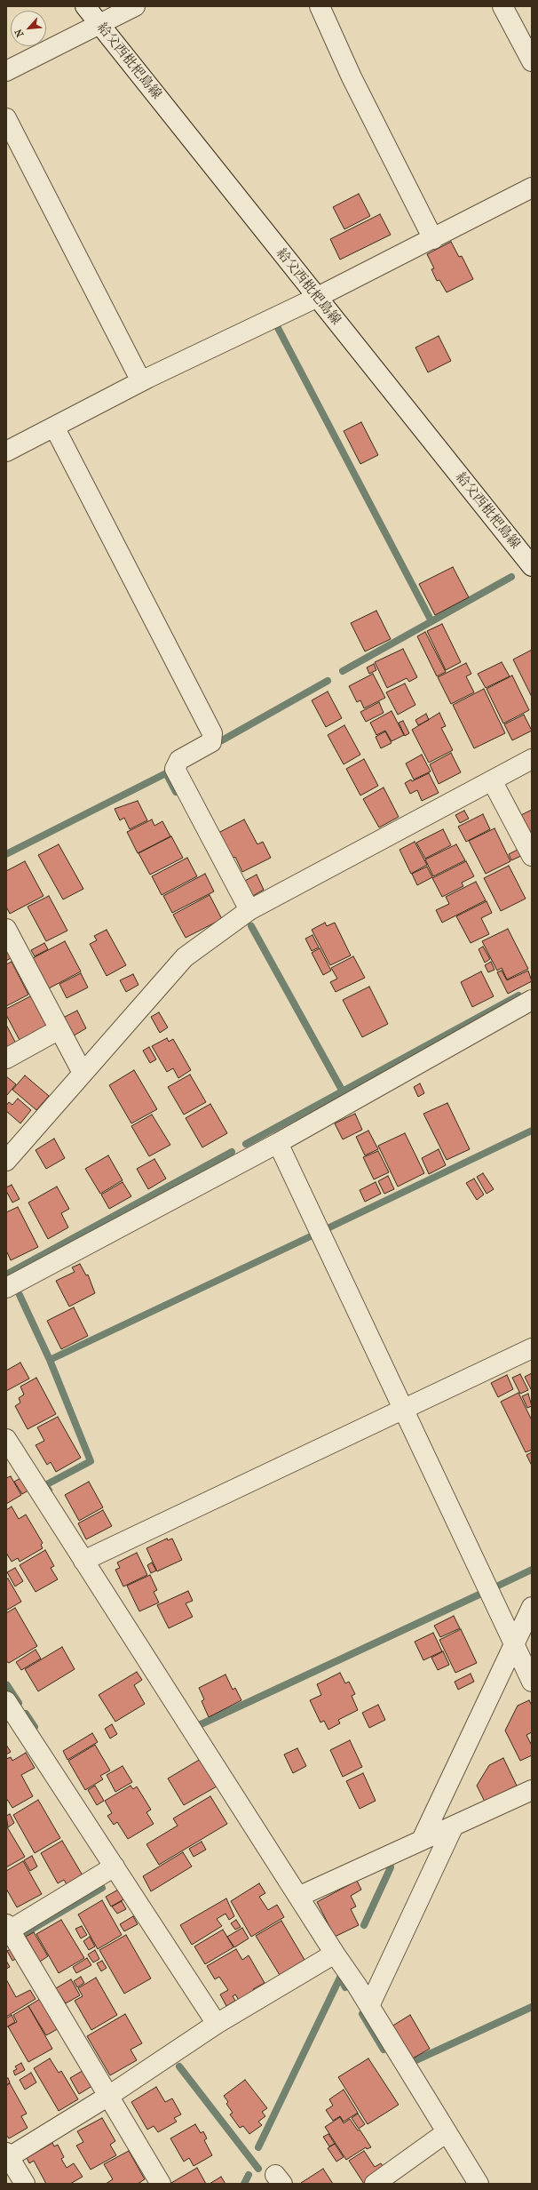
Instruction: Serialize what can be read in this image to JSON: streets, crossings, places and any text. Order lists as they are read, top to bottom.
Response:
{
  "streets": {
    "street": ["給父西枇杷島線"]
  },
  "north": "bottom left"
}
